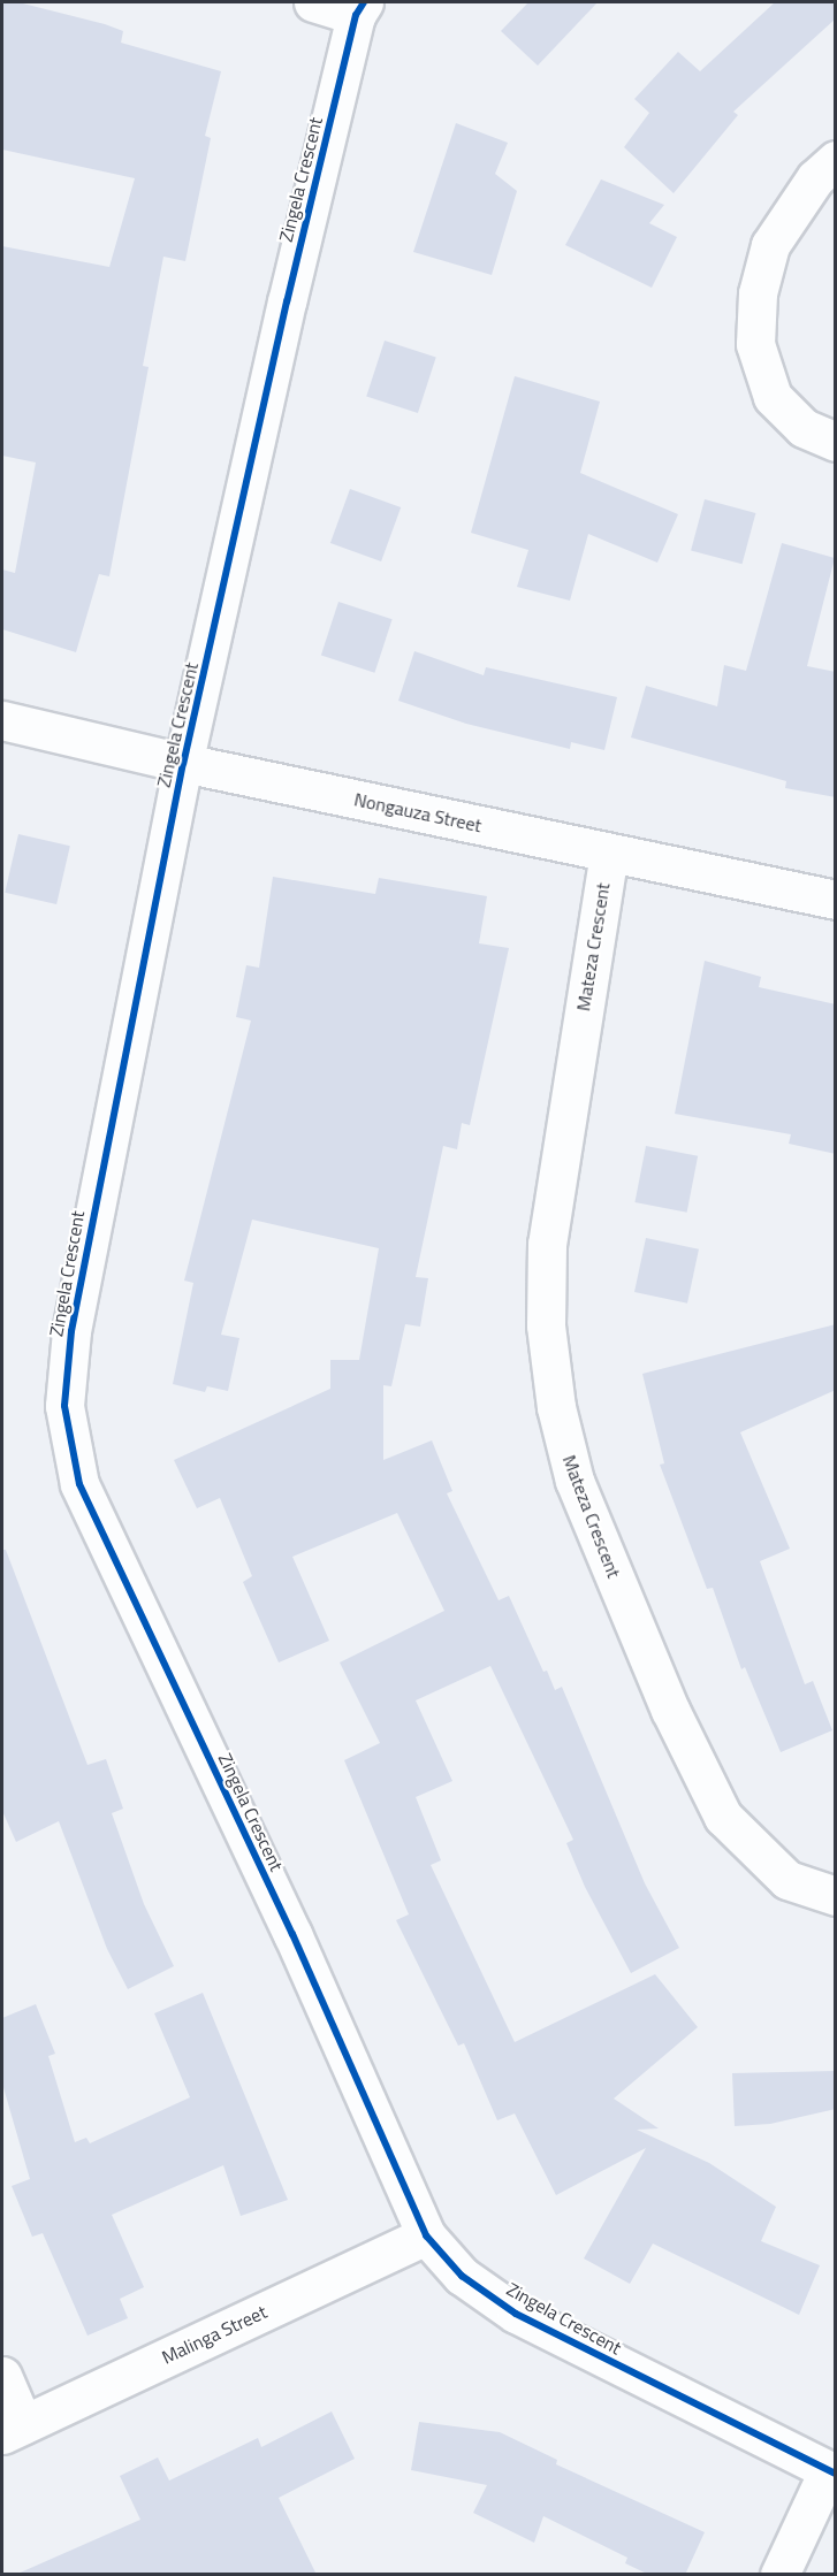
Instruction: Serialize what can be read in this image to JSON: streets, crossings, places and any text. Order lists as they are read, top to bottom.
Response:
{
  "streets": {
    "street": [
      "Zingela Crescent",
      "Nongauza Street",
      "Mateza Crescent",
      "Malinga Street"
    ]
  },
  "crossings": [
    ["Zingela Crescent", "Nongauza Street"],
    ["Zingela Crescent", "Malinga Street"],
    ["Nongauza Street", "Mateza Crescent"]
  ]
}
